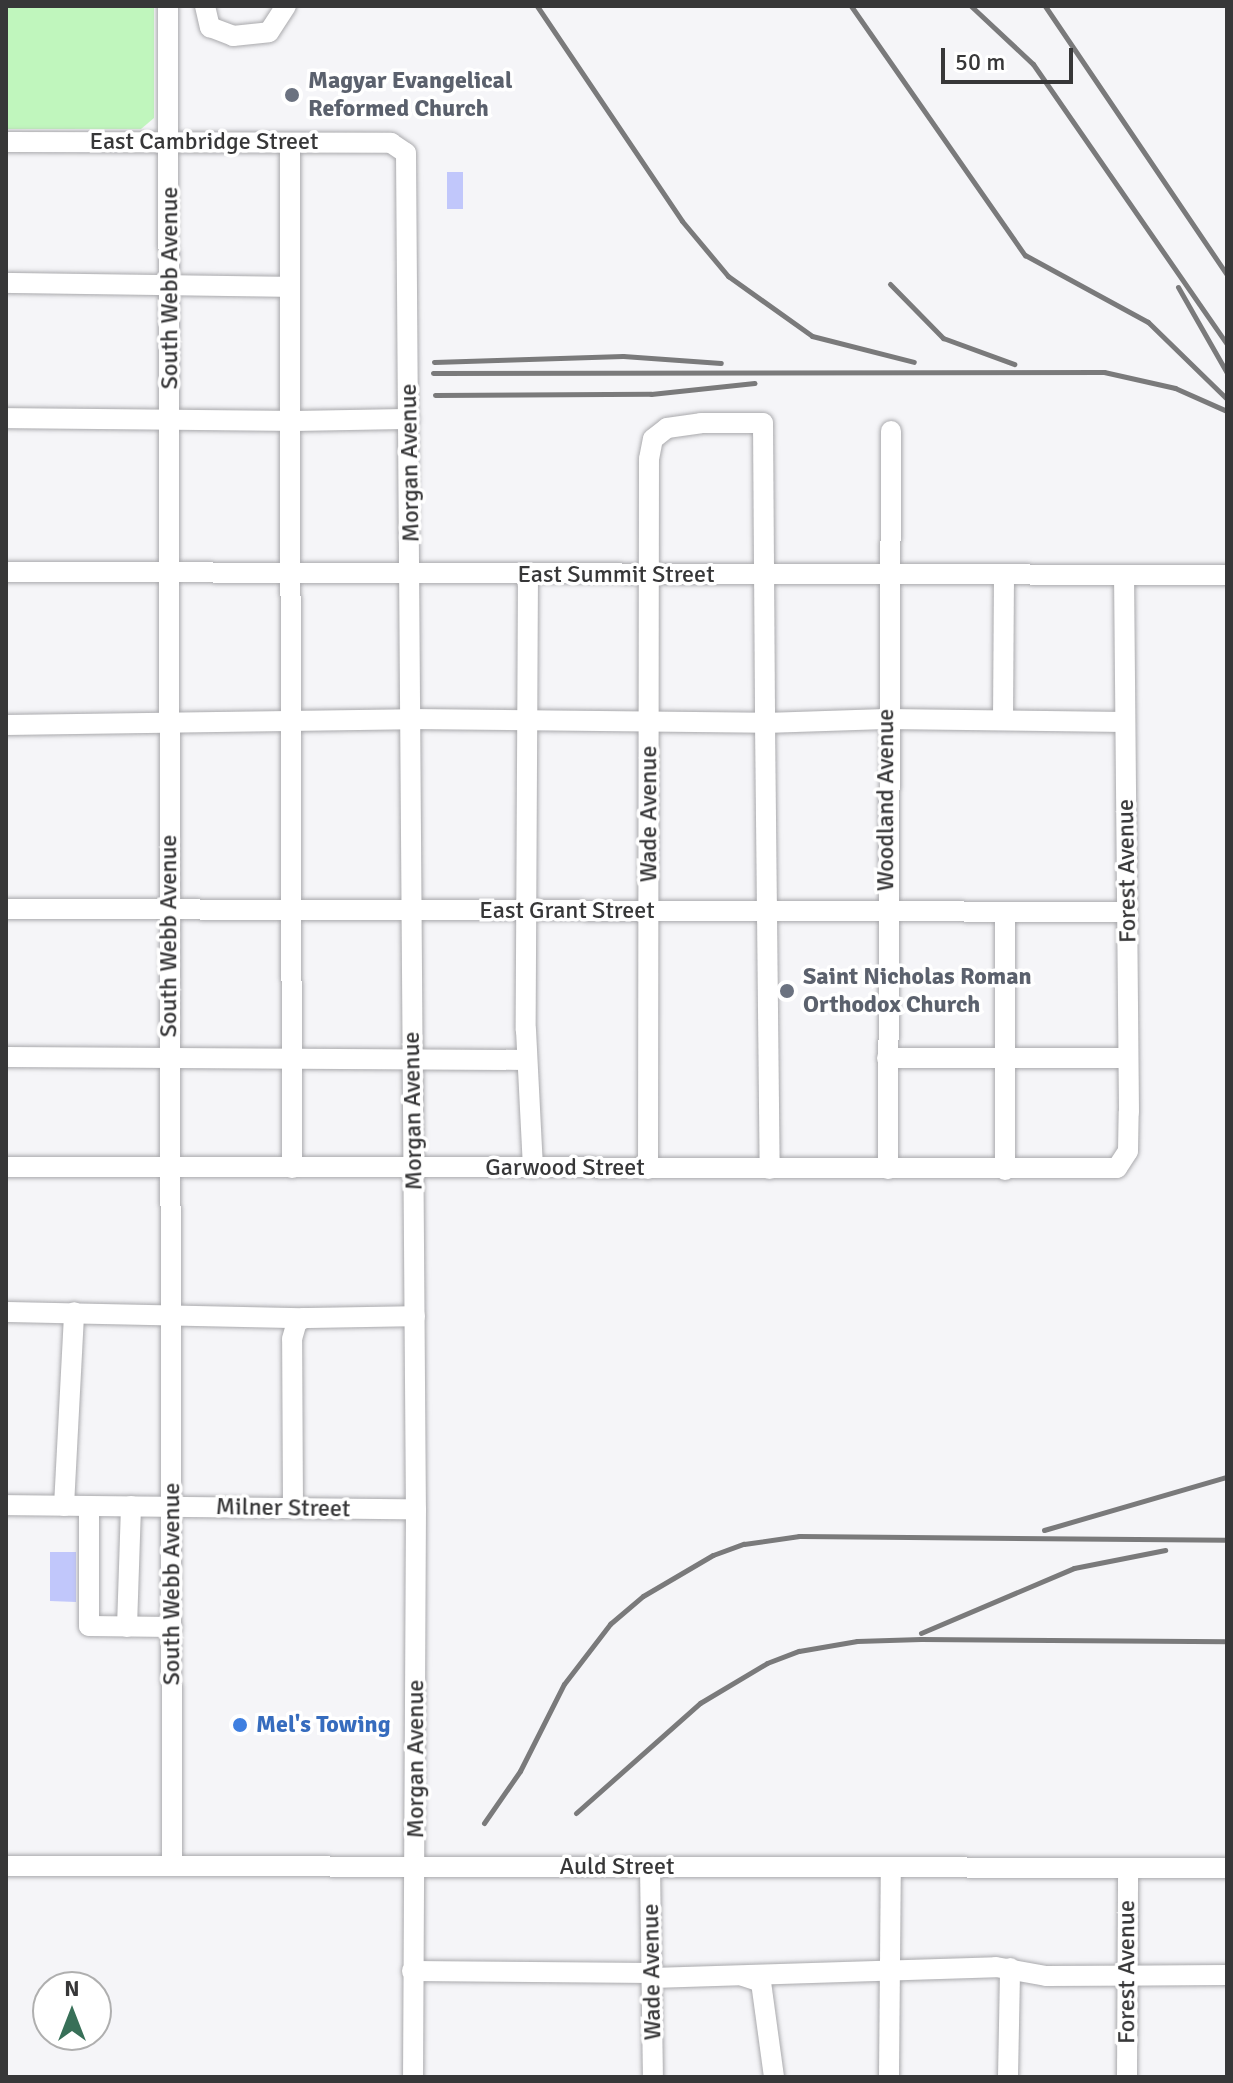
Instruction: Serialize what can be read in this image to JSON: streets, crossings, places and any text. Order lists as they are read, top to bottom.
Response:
{
  "streets": {
    "street": [
      "East Cambridge Street",
      "South Webb Avenue",
      "Morgan Avenue",
      "East Summit Street",
      "Woodland Avenue",
      "Wade Avenue",
      "Forest Avenue",
      "East Grant Street",
      "Garwood Street",
      "Milner Street",
      "Auld Street"
    ]
  },
  "crossings": [
    ["East Cambridge Street", "South Webb Avenue"],
    ["East Cambridge Street", "Morgan Avenue"],
    ["South Webb Avenue", "East Summit Street"],
    ["South Webb Avenue", "East Grant Street"],
    ["South Webb Avenue", "Garwood Street"],
    ["South Webb Avenue", "Milner Street"],
    ["South Webb Avenue", "Auld Street"],
    ["Morgan Avenue", "East Summit Street"],
    ["Morgan Avenue", "East Grant Street"],
    ["Morgan Avenue", "Garwood Street"],
    ["Morgan Avenue", "Milner Street"],
    ["Morgan Avenue", "Auld Street"],
    ["East Summit Street", "Woodland Avenue"],
    ["East Summit Street", "Wade Avenue"],
    ["East Summit Street", "Forest Avenue"],
    ["Woodland Avenue", "East Grant Street"],
    ["Woodland Avenue", "Garwood Street"],
    ["Wade Avenue", "East Grant Street"],
    ["Wade Avenue", "Garwood Street"],
    ["Wade Avenue", "Auld Street"],
    ["Forest Avenue", "East Grant Street"],
    ["Forest Avenue", "Garwood Street"],
    ["Forest Avenue", "Auld Street"]
  ],
  "places": ["Magyar Evangelical Reformed Church", "Saint Nicholas Roman Orthodox Church", "Mel's Towing"],
  "scale_bar": "50 m",
  "north": "top"
}
